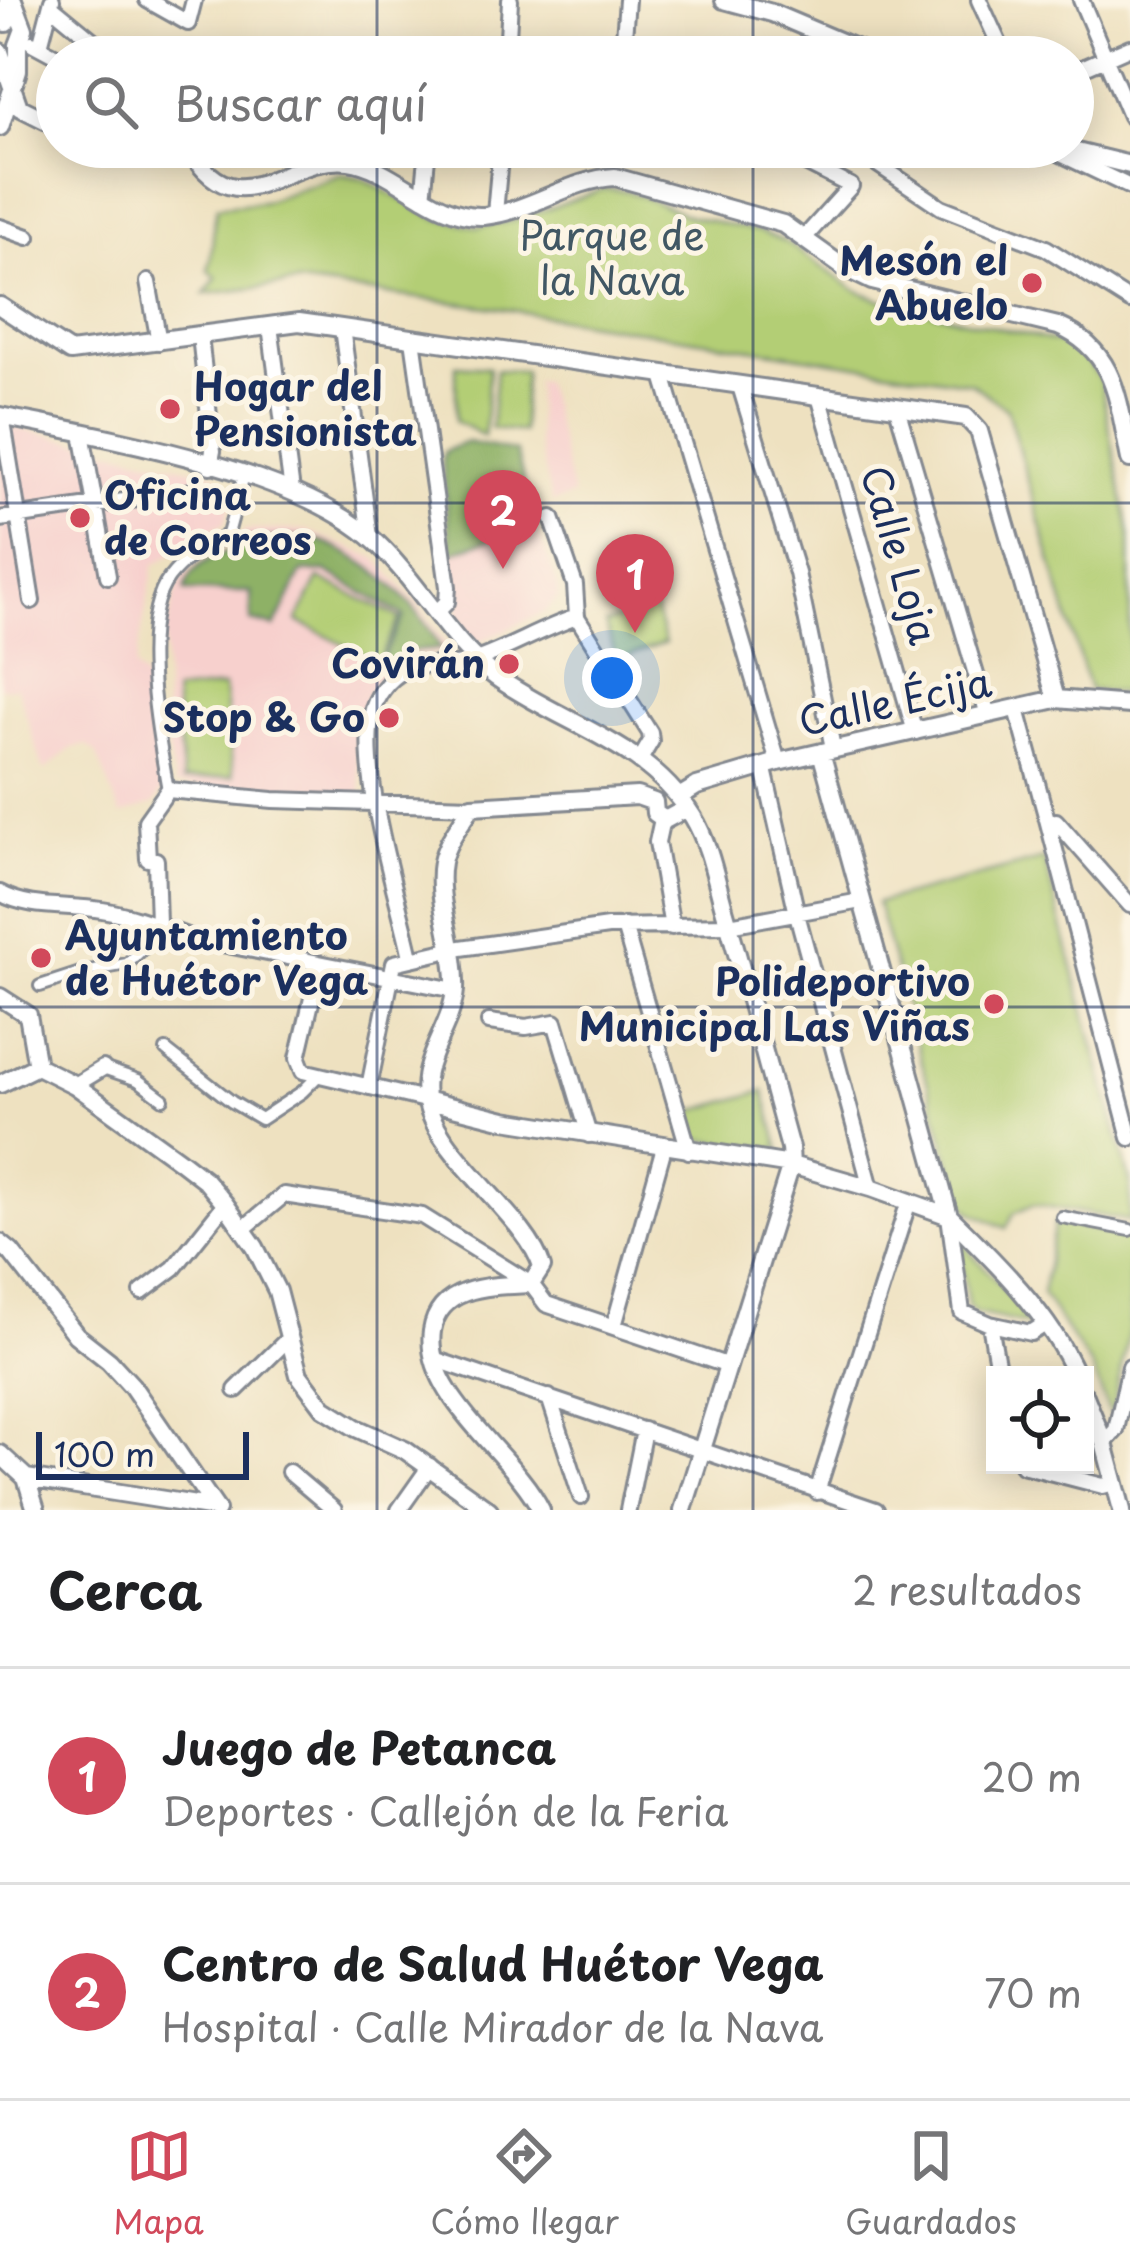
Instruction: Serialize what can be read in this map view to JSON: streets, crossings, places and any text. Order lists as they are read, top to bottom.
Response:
{
  "streets": {
    "street": ["Calle Loja", "Calle Écija"]
  },
  "crossings": [
    ["Calle Loja", "Calle Écija"]
  ],
  "parks": ["Parque de la Nava"],
  "places": [
    "Mesón el Abuelo",
    "Hogar del Pensionista",
    "Oficina de Correos",
    "Covirán",
    "Stop & Go",
    "Ayuntamiento de Huétor Vega",
    "Polideportivo Municipal Las Viñas"
  ],
  "scale_bar": "100 m",
  "page": {
    "search": "Buscar aquí",
    "pins": ["2", "1"],
    "scale": "100 m",
    "heading": ["Cerca", "2 resultados"],
    "list": [
      {
        "mark": "1",
        "name": "Juego de Petanca",
        "note": "Deportes · Callejón de la Feria",
        "value": "20 m"
      },
      {
        "mark": "2",
        "name": "Centro de Salud Huétor Vega",
        "note": "Hospital · Calle Mirador de la Nava",
        "value": "70 m"
      }
    ],
    "nav": ["Mapa", "Cómo llegar", "Guardados"]
  }
}
